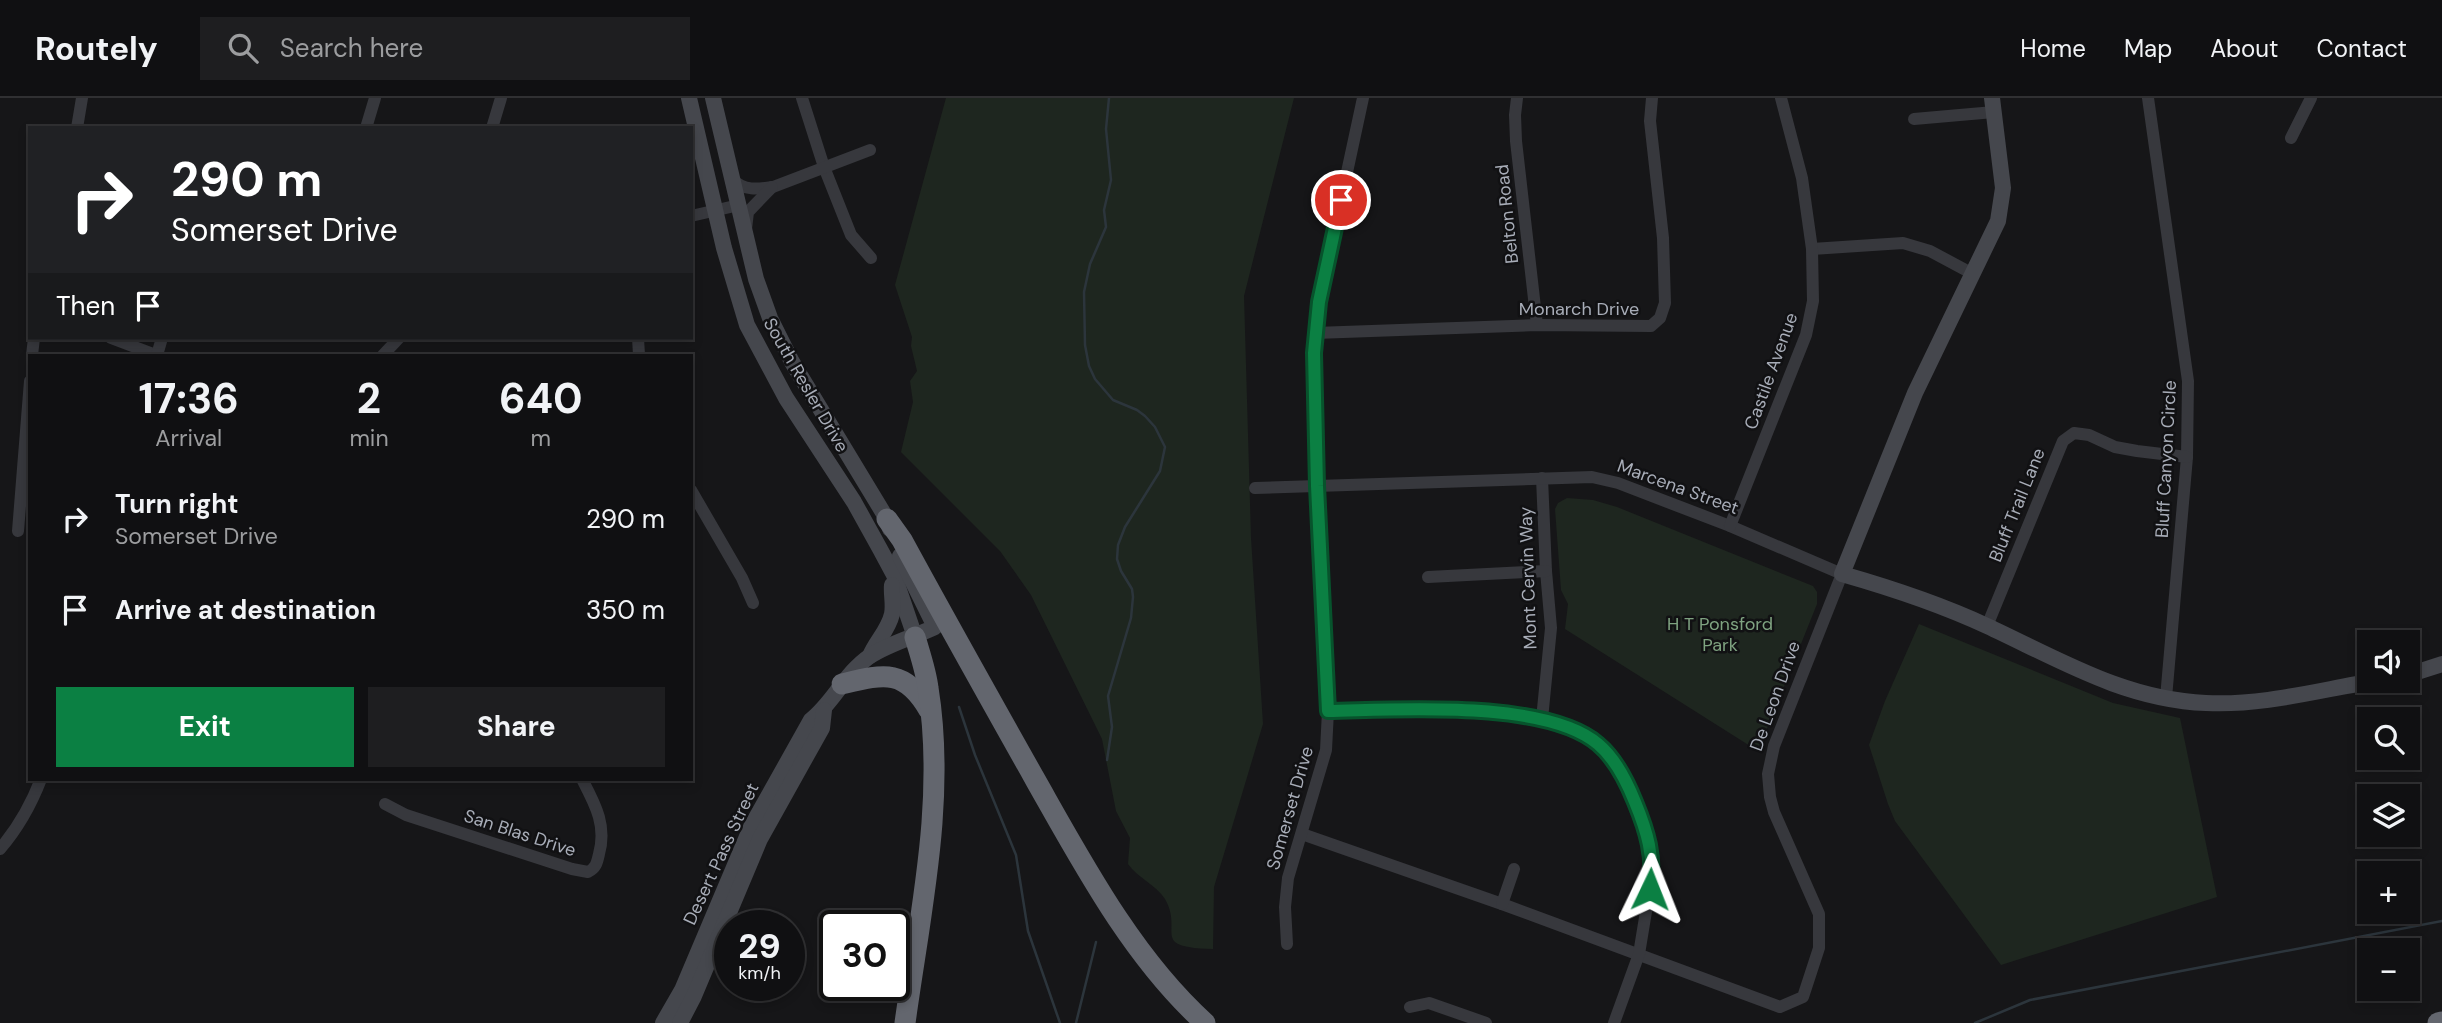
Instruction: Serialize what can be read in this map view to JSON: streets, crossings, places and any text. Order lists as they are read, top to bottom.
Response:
{
  "streets": {
    "street": [
      "Belton Road",
      "Monarch Drive",
      "Castile Avenue",
      "South Resler Drive",
      "Bluff Canyon Circle",
      "Marcena Street",
      "Bluff Trail Lane",
      "Mont Cervin Way",
      "De Leon Drive",
      "Somerset Drive",
      "San Blas Drive",
      "Desert Pass Street"
    ]
  },
  "crossings": [
    ["Belton Road", "Monarch Drive"],
    ["Monarch Drive", "Somerset Drive"],
    ["Castile Avenue", "Marcena Street"],
    ["South Resler Drive", "Desert Pass Street"],
    ["Bluff Canyon Circle", "Marcena Street"],
    ["Bluff Canyon Circle", "Bluff Trail Lane"],
    ["Marcena Street", "Bluff Trail Lane"],
    ["Marcena Street", "Mont Cervin Way"],
    ["Marcena Street", "De Leon Drive"],
    ["Marcena Street", "Somerset Drive"],
    ["De Leon Drive", "Somerset Drive"]
  ],
  "parks": ["H T Ponsford Park"],
  "page": {
    "header": "Routely",
    "search": "Search here",
    "nav": [
      "Home",
      "Map",
      "About",
      "Contact"
    ],
    "turn": ["290 m", "Somerset Drive"],
    "then": "Then",
    "eta": [
      "17:36",
      "Arrival",
      "2",
      "min",
      "640",
      "m"
    ],
    "list": [
      {
        "name": "Turn right",
        "note": "Somerset Drive",
        "value": "290 m"
      },
      {
        "name": "Arrive at destination",
        "value": "350 m"
      }
    ],
    "map_buttons": ["+", "−"],
    "buttons": ["Exit", "Share"],
    "speed": "29 km/h",
    "limit": "30"
  }
}
